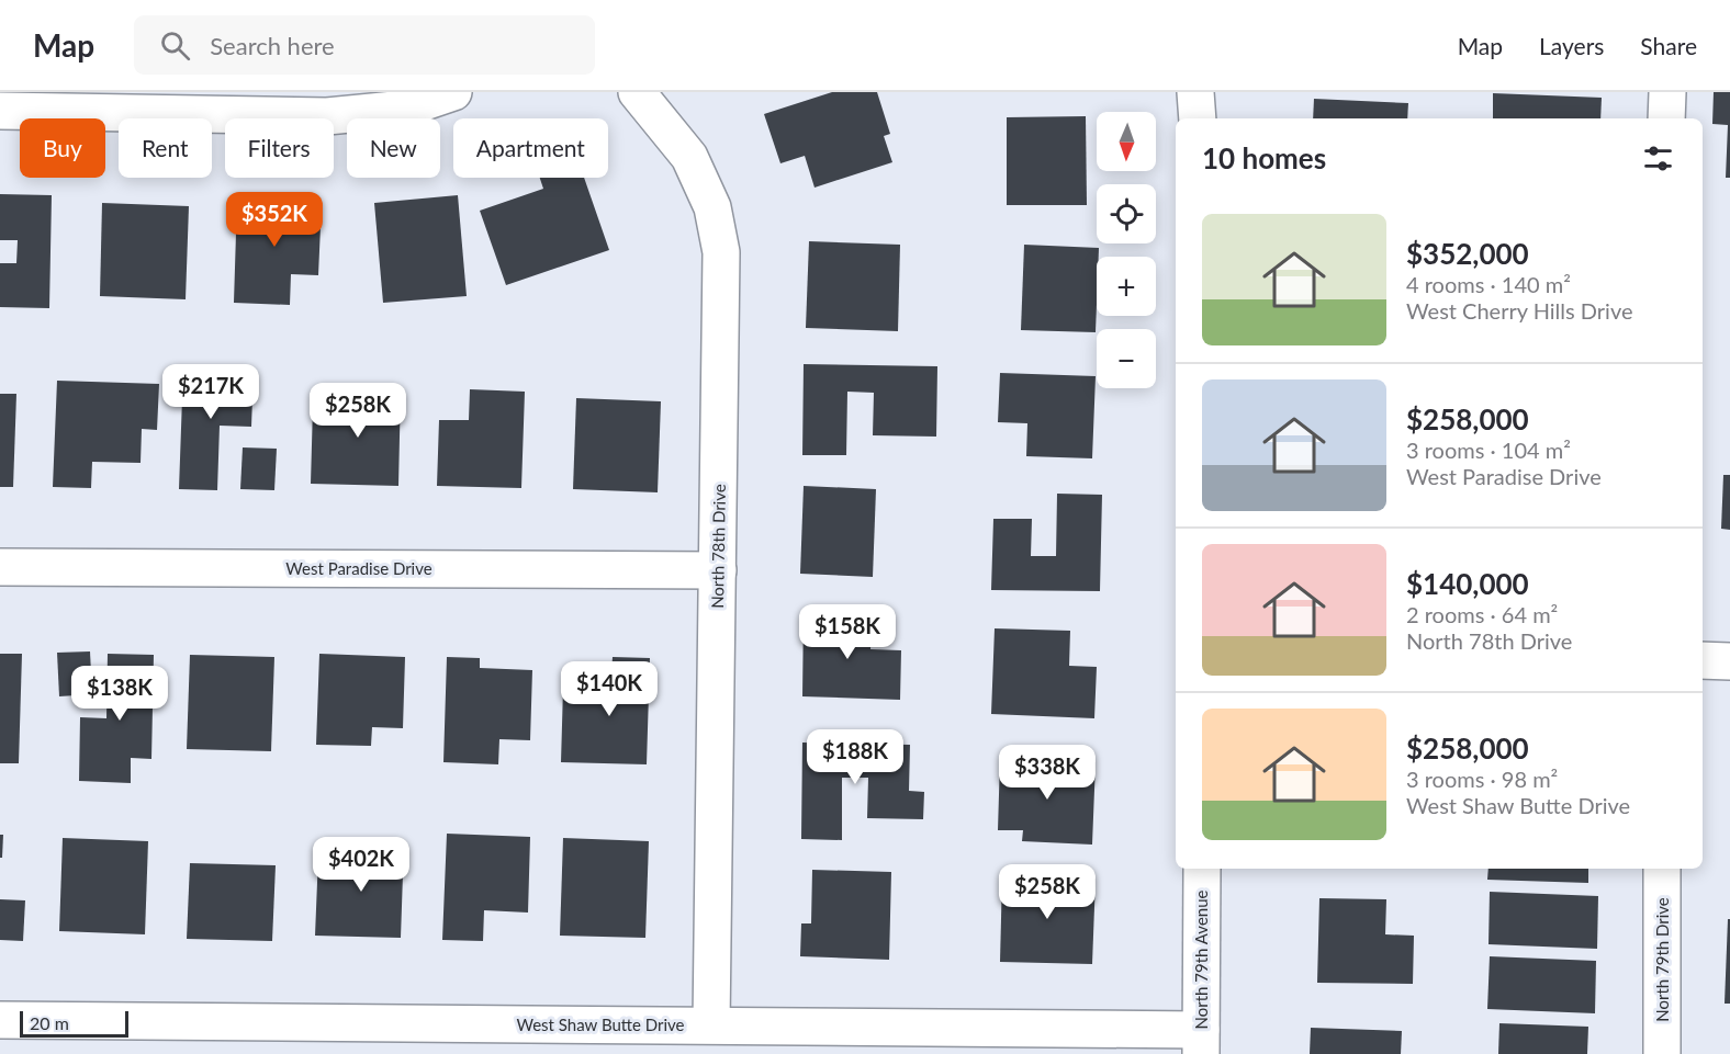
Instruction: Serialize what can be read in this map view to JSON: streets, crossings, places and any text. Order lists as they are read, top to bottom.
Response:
{
  "streets": {
    "street": [
      "North 78th Drive",
      "West Paradise Drive",
      "North 79th Avenue",
      "North 79th Drive",
      "West Shaw Butte Drive"
    ]
  },
  "crossings": [
    ["North 78th Drive", "West Paradise Drive"],
    ["North 78th Drive", "West Shaw Butte Drive"],
    ["North 79th Avenue", "West Shaw Butte Drive"]
  ],
  "scale_bar": "20 m",
  "north": "bottom",
  "page": {
    "header": "Map",
    "search": "Search here",
    "nav": ["Map", "Layers", "Share"],
    "map_buttons": ["+", "−"],
    "chip": [
      "Buy",
      "Rent",
      "Filters",
      "New",
      "Apartment"
    ],
    "heading": "10 homes",
    "price": [
      "$352K",
      "$217K",
      "$258K",
      "$158K",
      "$140K",
      "$138K",
      "$188K",
      "$338K",
      "$402K",
      "$258K"
    ],
    "list": [
      {
        "name": "$352,000",
        "note": "4 rooms · 140 m² · West Cherry Hills Drive"
      },
      {
        "name": "$258,000",
        "note": "3 rooms · 104 m² · West Paradise Drive"
      },
      {
        "name": "$140,000",
        "note": "2 rooms · 64 m² · North 78th Drive"
      },
      {
        "name": "$258,000",
        "note": "3 rooms · 98 m² · West Shaw Butte Drive"
      }
    ],
    "scale": "20 m"
  }
}
